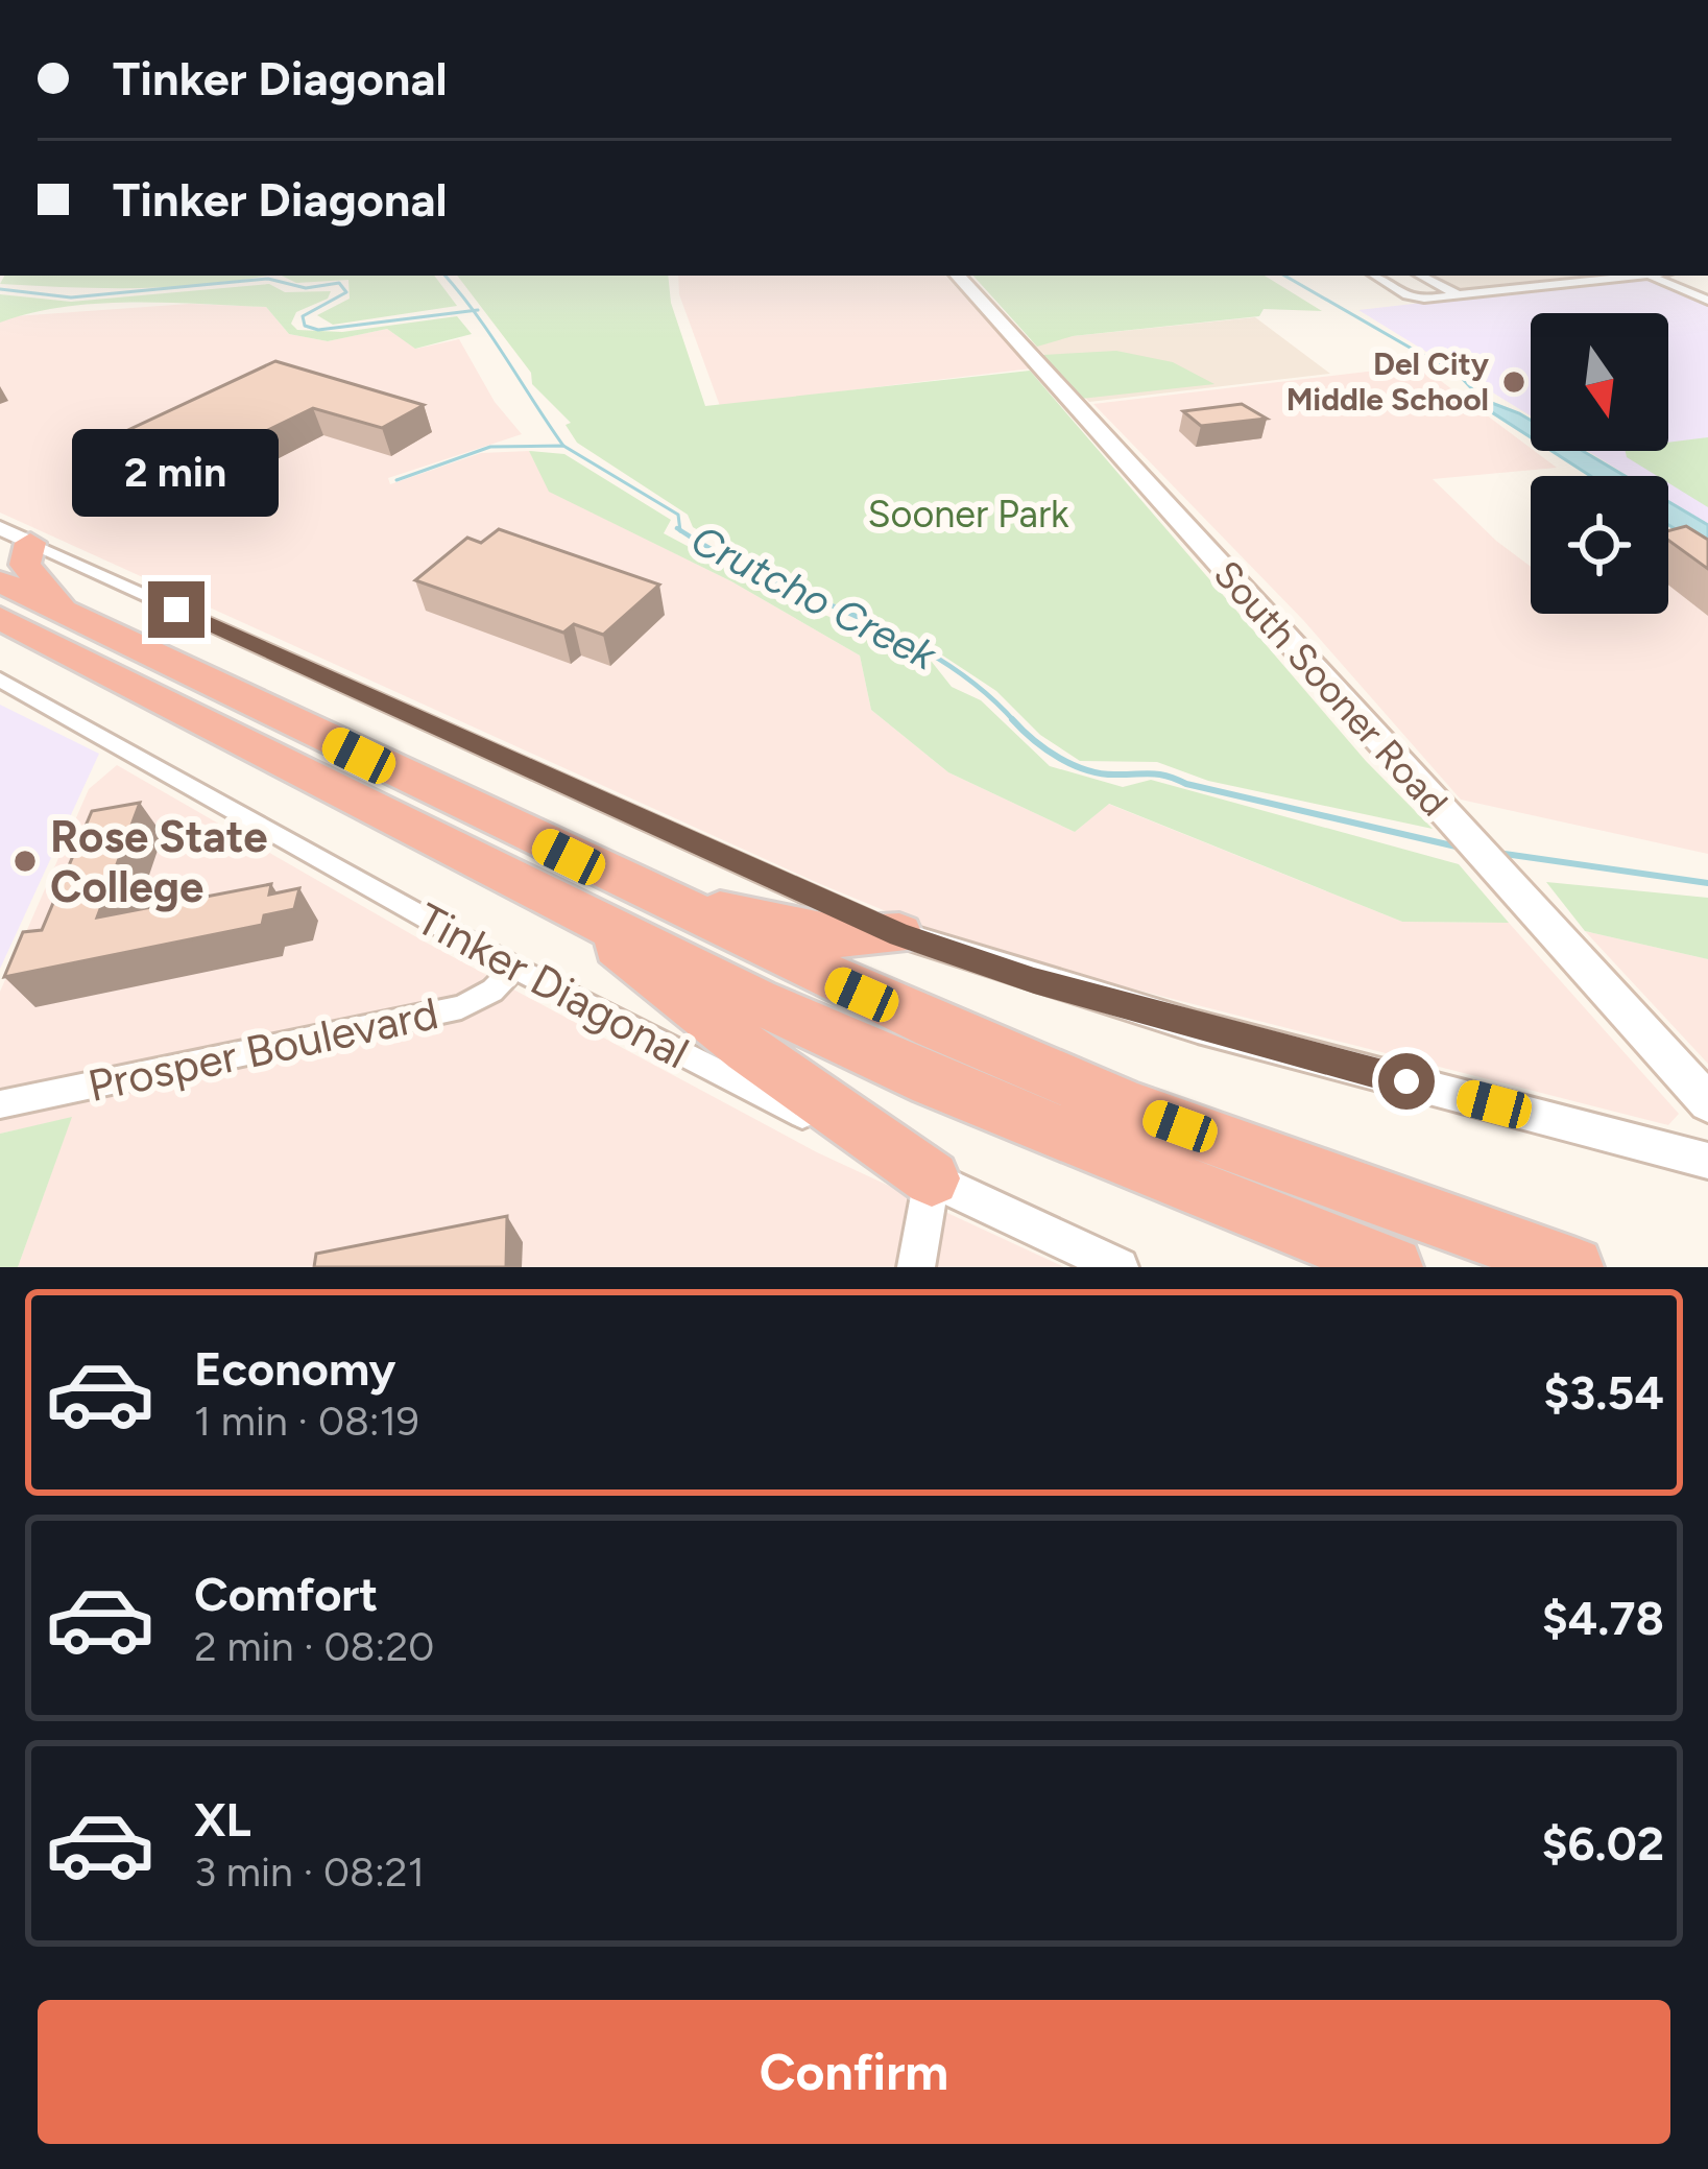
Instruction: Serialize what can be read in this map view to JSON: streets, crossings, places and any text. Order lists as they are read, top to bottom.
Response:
{
  "streets": {
    "highway": ["Tinker Diagonal"],
    "main road": ["South Sooner Road"],
    "street": ["Prosper Boulevard"]
  },
  "crossings": [
    ["Tinker Diagonal", "Prosper Boulevard"]
  ],
  "water": ["Crutcho Creek"],
  "parks": ["Sooner Park"],
  "places": ["Del City Middle School", "Rose State College"],
  "north": "bottom",
  "page": {
    "banner": ["Tinker Diagonal", "Tinker Diagonal"],
    "bubble": "2 min",
    "list": [
      {
        "name": "Economy",
        "note": "1 min · 08:19",
        "value": "$3.54"
      },
      {
        "name": "Comfort",
        "note": "2 min · 08:20",
        "value": "$4.78"
      },
      {
        "name": "XL",
        "note": "3 min · 08:21",
        "value": "$6.02"
      }
    ],
    "buttons": "Confirm"
  }
}
